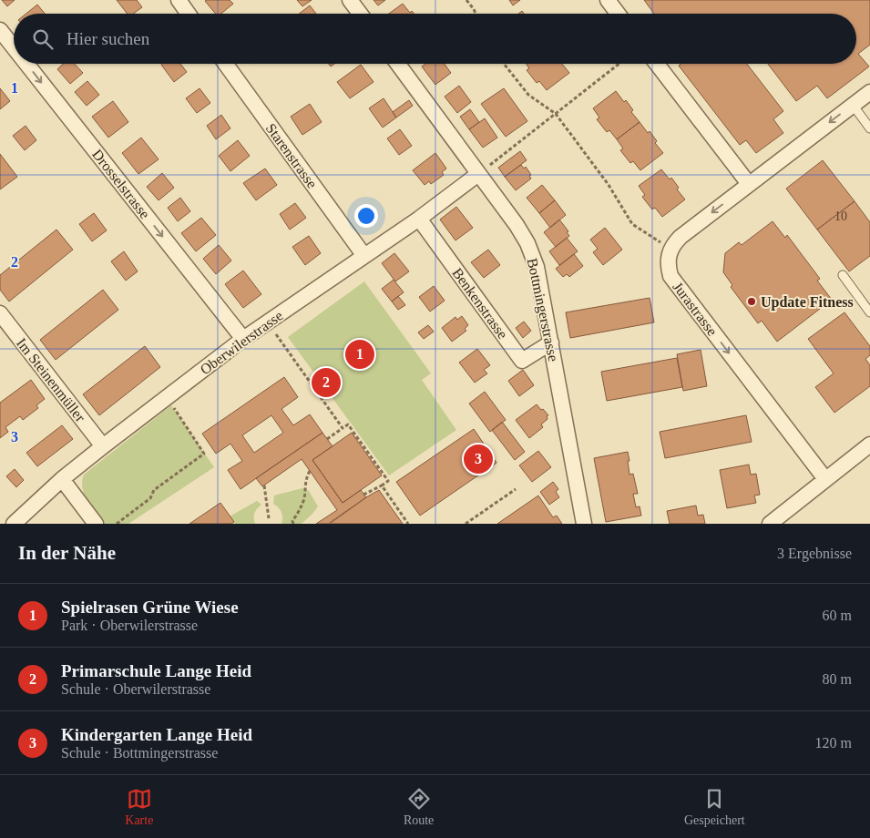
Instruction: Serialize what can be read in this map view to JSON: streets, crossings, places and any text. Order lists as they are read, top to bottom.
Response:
{
  "streets": {
    "street": [
      "Starenstrasse",
      "Drosselstrasse",
      "Benkenstrasse",
      "Jurastrasse",
      "Bottmingerstrasse",
      "Oberwilerstrasse",
      "Im Steinenmüller"
    ]
  },
  "crossings": [
    ["Starenstrasse", "Oberwilerstrasse"],
    ["Drosselstrasse", "Oberwilerstrasse"],
    ["Benkenstrasse", "Bottmingerstrasse"],
    ["Benkenstrasse", "Oberwilerstrasse"],
    ["Bottmingerstrasse", "Oberwilerstrasse"],
    ["Oberwilerstrasse", "Im Steinenmüller"]
  ],
  "one_way": ["Drosselstrasse", "Jurastrasse"],
  "places": ["Update Fitness"],
  "house_numbers": ["10"],
  "page": {
    "search": "Hier suchen",
    "pins": ["1", "2", "3"],
    "heading": ["In der Nähe", "3 Ergebnisse"],
    "list": [
      {
        "mark": "1",
        "name": "Spielrasen Grüne Wiese",
        "note": "Park · Oberwilerstrasse",
        "value": "60 m"
      },
      {
        "mark": "2",
        "name": "Primarschule Lange Heid",
        "note": "Schule · Oberwilerstrasse",
        "value": "80 m"
      },
      {
        "mark": "3",
        "name": "Kindergarten Lange Heid",
        "note": "Schule · Bottmingerstrasse",
        "value": "120 m"
      }
    ],
    "nav": ["Karte", "Route", "Gespeichert"]
  },
  "grid": {
    "rows": ["1", "2", "3"]
  }
}
